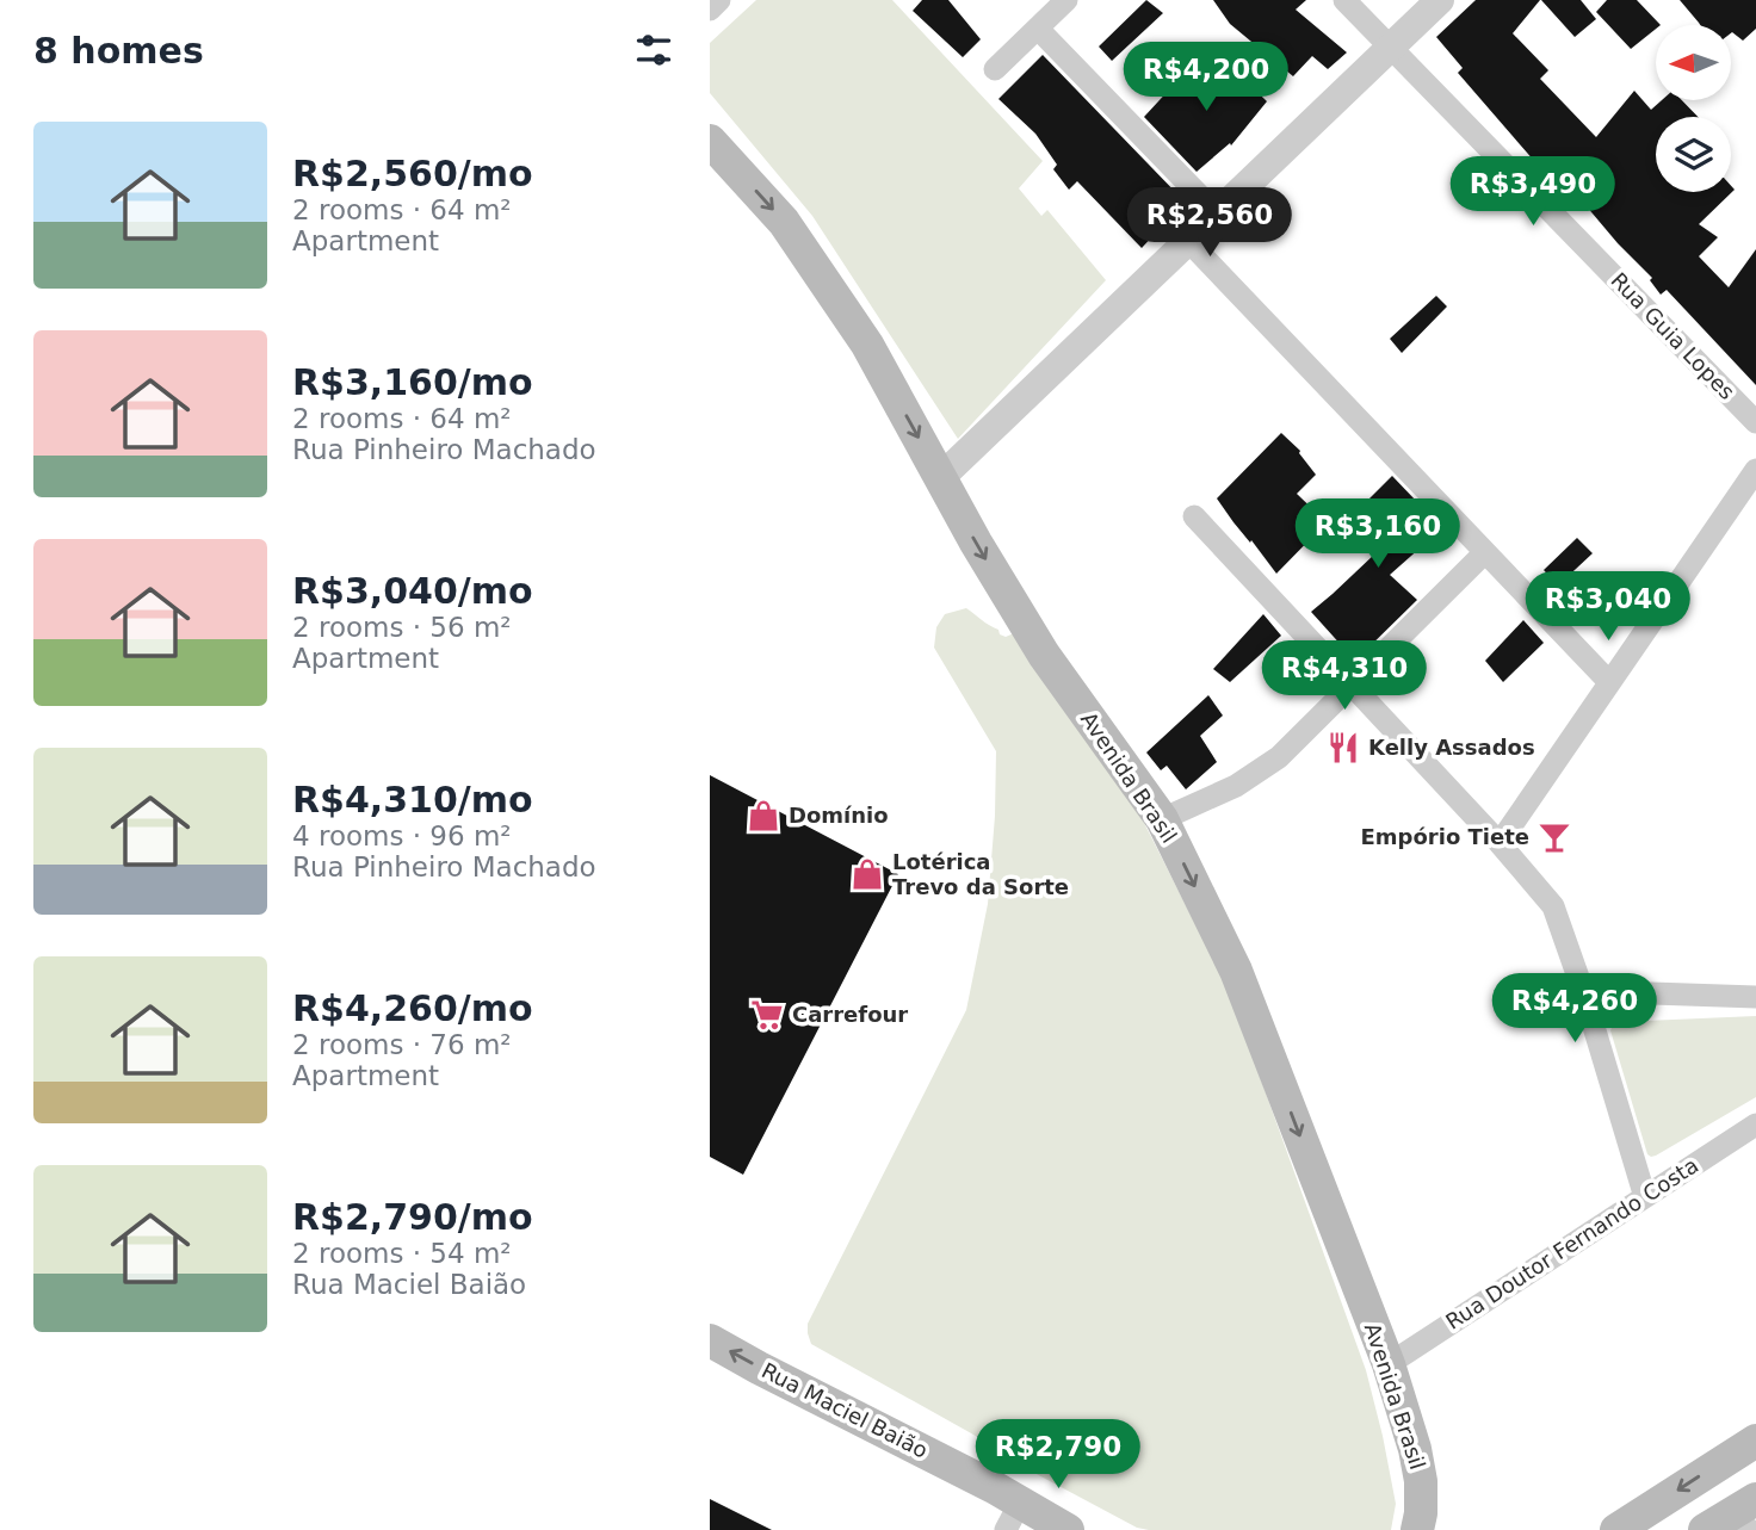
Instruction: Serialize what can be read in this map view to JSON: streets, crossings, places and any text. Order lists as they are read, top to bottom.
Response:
{
  "streets": {
    "main road": ["Avenida Brasil", "Rua Maciel Baião"],
    "street": ["Rua Guia Lopes", "Rua Doutor Fernando Costa"]
  },
  "crossings": [
    ["Avenida Brasil", "Rua Doutor Fernando Costa"]
  ],
  "one_way": ["Avenida Brasil", "Rua Maciel Baião"],
  "places": {
    "restaurant": ["Kelly Assados"],
    "shop": ["Domínio", "Lotérica Trevo da Sorte"],
    "bar": ["Empório Tiete"],
    "supermarket": ["Carrefour"]
  },
  "north": "left",
  "page": {
    "heading": "8 homes",
    "price": [
      "R$4,200",
      "R$3,490",
      "R$2,560",
      "R$3,160",
      "R$3,040",
      "R$4,310",
      "R$4,260",
      "R$2,790"
    ],
    "list": [
      {
        "name": "R$2,560/mo",
        "note": "2 rooms · 64 m² · Apartment"
      },
      {
        "name": "R$3,160/mo",
        "note": "2 rooms · 64 m² · Rua Pinheiro Machado"
      },
      {
        "name": "R$3,040/mo",
        "note": "2 rooms · 56 m² · Apartment"
      },
      {
        "name": "R$4,310/mo",
        "note": "4 rooms · 96 m² · Rua Pinheiro Machado"
      },
      {
        "name": "R$4,260/mo",
        "note": "2 rooms · 76 m² · Apartment"
      },
      {
        "name": "R$2,790/mo",
        "note": "2 rooms · 54 m² · Rua Maciel Baião"
      }
    ]
  }
}
